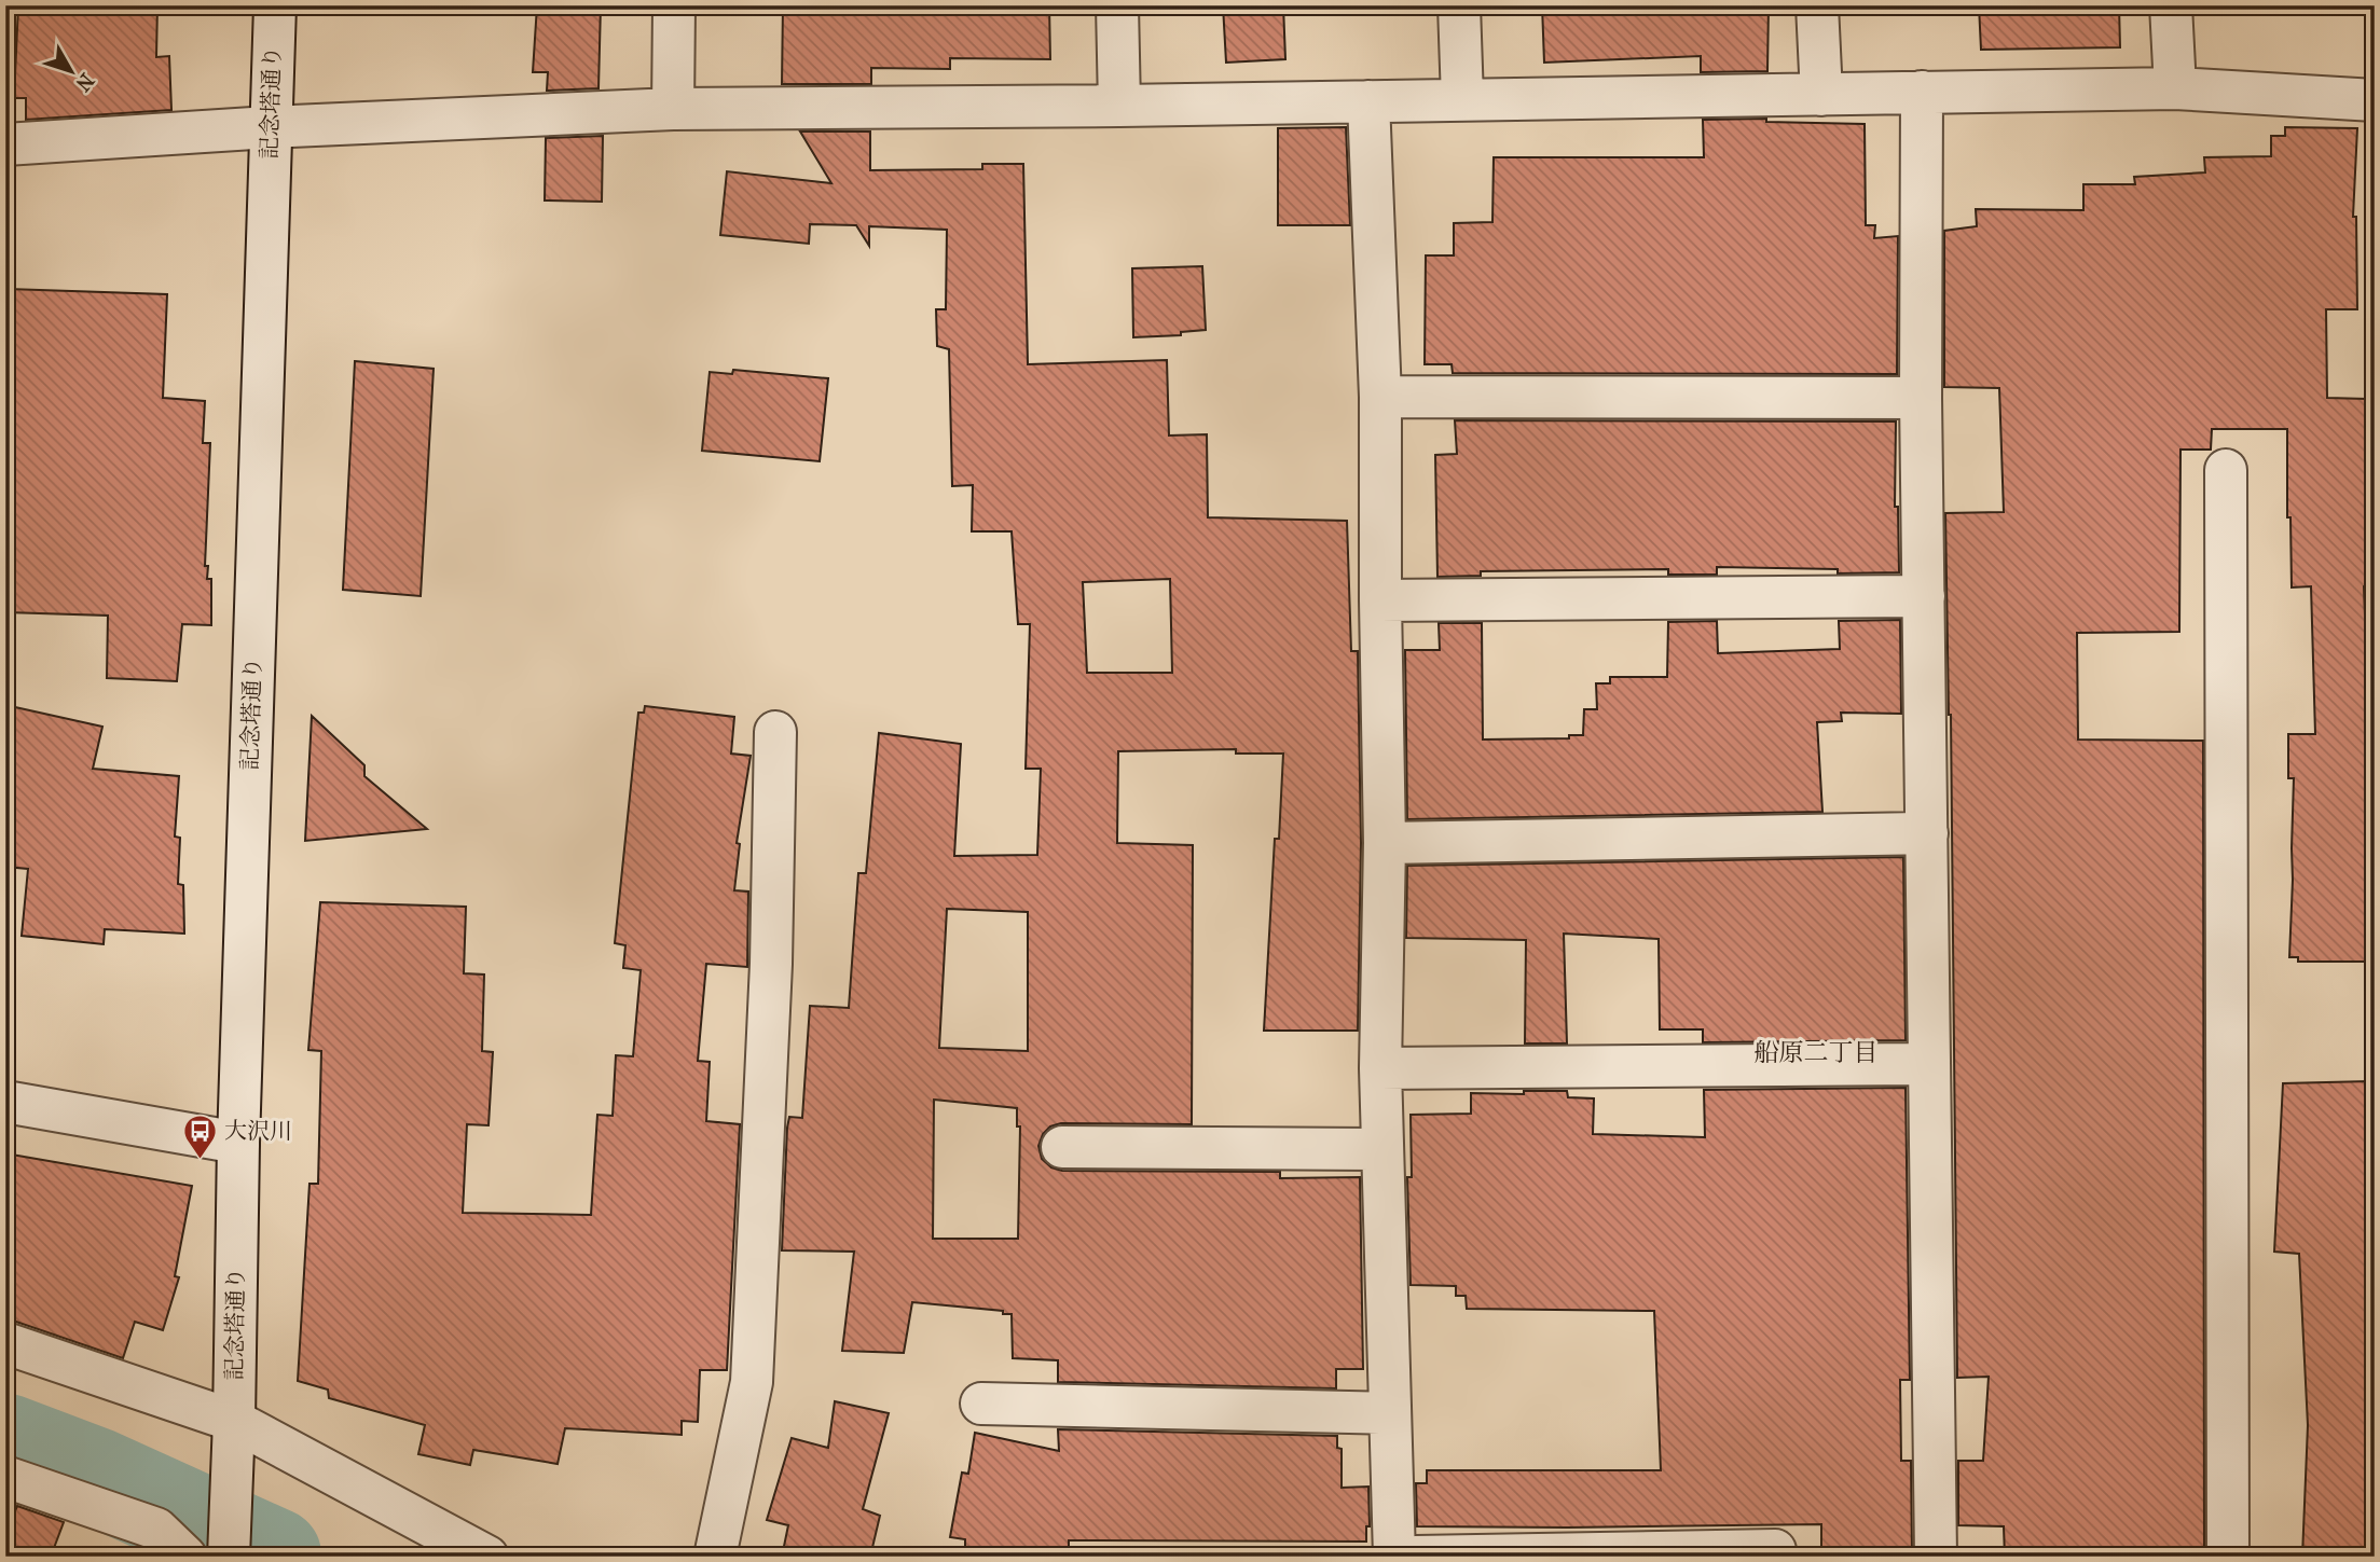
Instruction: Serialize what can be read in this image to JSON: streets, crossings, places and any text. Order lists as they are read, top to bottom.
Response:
{
  "streets": {
    "street": ["記念塔通り"]
  },
  "districts": ["船原二丁目"],
  "places": {
    "bus stop": ["大沢川"]
  },
  "north": "bottom right"
}
